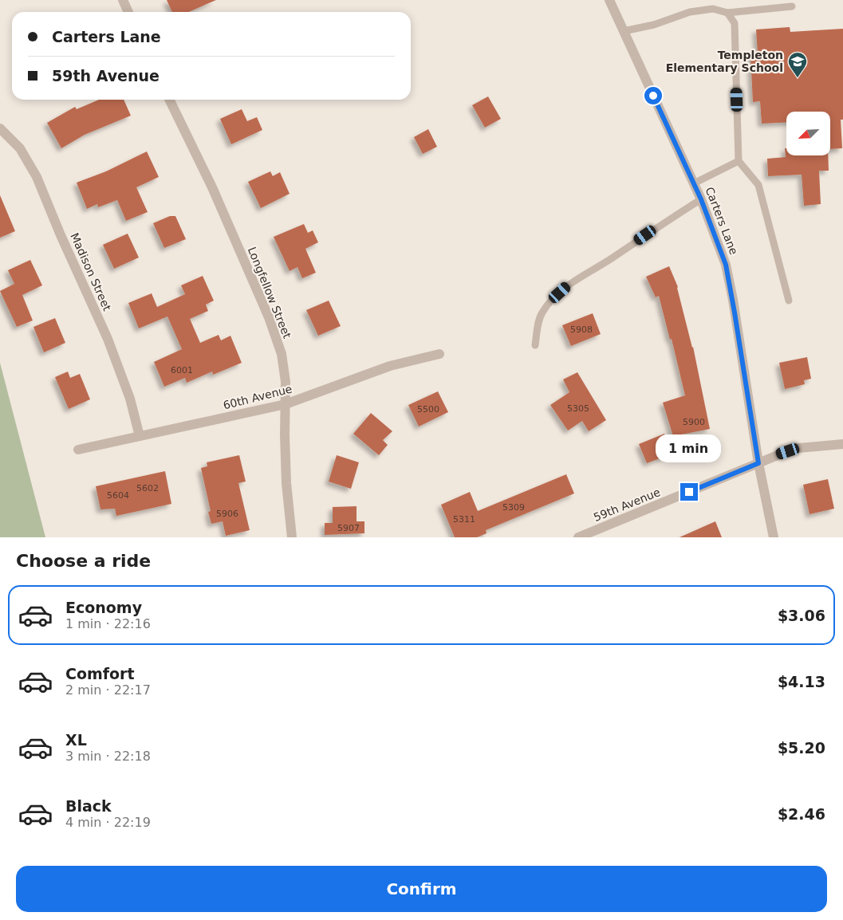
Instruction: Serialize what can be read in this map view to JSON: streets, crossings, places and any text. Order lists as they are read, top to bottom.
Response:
{
  "streets": {
    "street": [
      "Carters Lane",
      "Madison Street",
      "Longfellow Street",
      "60th Avenue",
      "59th Avenue"
    ]
  },
  "crossings": [
    ["Carters Lane", "59th Avenue"],
    ["Madison Street", "60th Avenue"],
    ["Longfellow Street", "60th Avenue"]
  ],
  "places": {
    "school or university": ["Templeton Elementary School"]
  },
  "house_numbers": [
    "5908",
    "6001",
    "5305",
    "5500",
    "5900",
    "5602",
    "5604",
    "5309",
    "5906",
    "5311",
    "5907"
  ],
  "north": "bottom left",
  "page": {
    "banner": ["Carters Lane", "59th Avenue"],
    "bubble": "1 min",
    "heading": "Choose a ride",
    "list": [
      {
        "name": "Economy",
        "note": "1 min · 22:16",
        "value": "$3.06"
      },
      {
        "name": "Comfort",
        "note": "2 min · 22:17",
        "value": "$4.13"
      },
      {
        "name": "XL",
        "note": "3 min · 22:18",
        "value": "$5.20"
      },
      {
        "name": "Black",
        "note": "4 min · 22:19",
        "value": "$2.46"
      }
    ],
    "buttons": "Confirm"
  }
}
